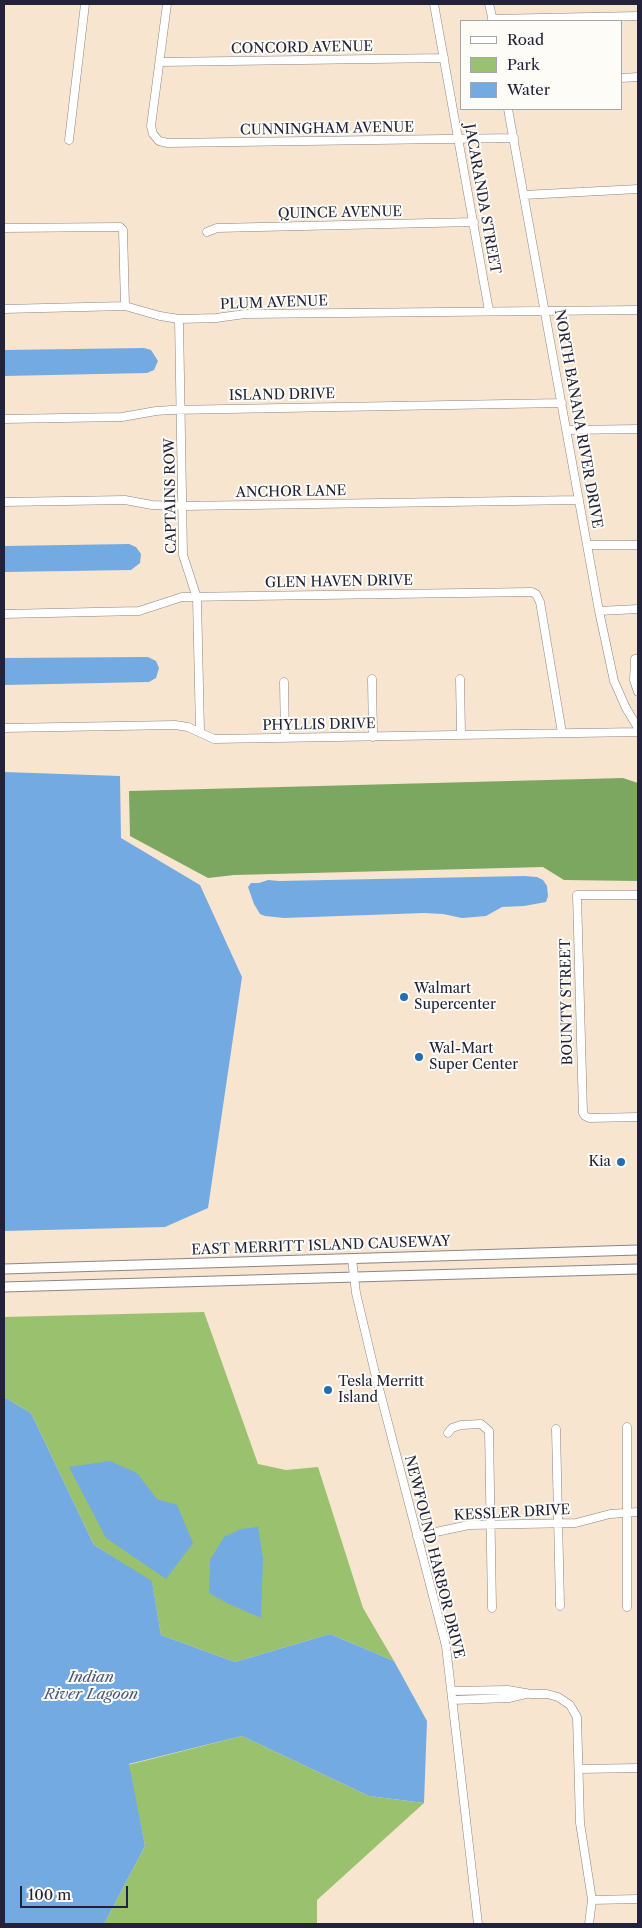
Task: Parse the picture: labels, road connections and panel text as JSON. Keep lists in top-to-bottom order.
{
  "streets": {
    "main road": ["EAST MERRITT ISLAND CAUSEWAY"],
    "street": [
      "CONCORD AVENUE",
      "CUNNINGHAM AVENUE",
      "JACARANDA STREET",
      "QUINCE AVENUE",
      "PLUM AVENUE",
      "ISLAND DRIVE",
      "NORTH BANANA RIVER DRIVE",
      "ANCHOR LANE",
      "CAPTAINS ROW",
      "GLEN HAVEN DRIVE",
      "PHYLLIS DRIVE",
      "BOUNTY STREET",
      "KESSLER DRIVE",
      "NEWFOUND HARBOR DRIVE"
    ]
  },
  "crossings": [
    ["CONCORD AVENUE", "CUNNINGHAM AVENUE"],
    ["CONCORD AVENUE", "JACARANDA STREET"],
    ["CUNNINGHAM AVENUE", "JACARANDA STREET"],
    ["CUNNINGHAM AVENUE", "NORTH BANANA RIVER DRIVE"],
    ["JACARANDA STREET", "QUINCE AVENUE"],
    ["JACARANDA STREET", "PLUM AVENUE"],
    ["PLUM AVENUE", "NORTH BANANA RIVER DRIVE"],
    ["PLUM AVENUE", "CAPTAINS ROW"],
    ["ISLAND DRIVE", "NORTH BANANA RIVER DRIVE"],
    ["ISLAND DRIVE", "CAPTAINS ROW"],
    ["NORTH BANANA RIVER DRIVE", "ANCHOR LANE"],
    ["ANCHOR LANE", "CAPTAINS ROW"],
    ["CAPTAINS ROW", "GLEN HAVEN DRIVE"],
    ["CAPTAINS ROW", "PHYLLIS DRIVE"],
    ["GLEN HAVEN DRIVE", "PHYLLIS DRIVE"],
    ["EAST MERRITT ISLAND CAUSEWAY", "NEWFOUND HARBOR DRIVE"],
    ["KESSLER DRIVE", "NEWFOUND HARBOR DRIVE"]
  ],
  "water": ["Indian River Lagoon"],
  "places": [
    "Walmart Supercenter",
    "Wal-Mart Super Center",
    "Kia",
    "Tesla Merritt Island"
  ],
  "legend": ["Road", "Park", "Water"],
  "scale_bar": "100 m"
}
